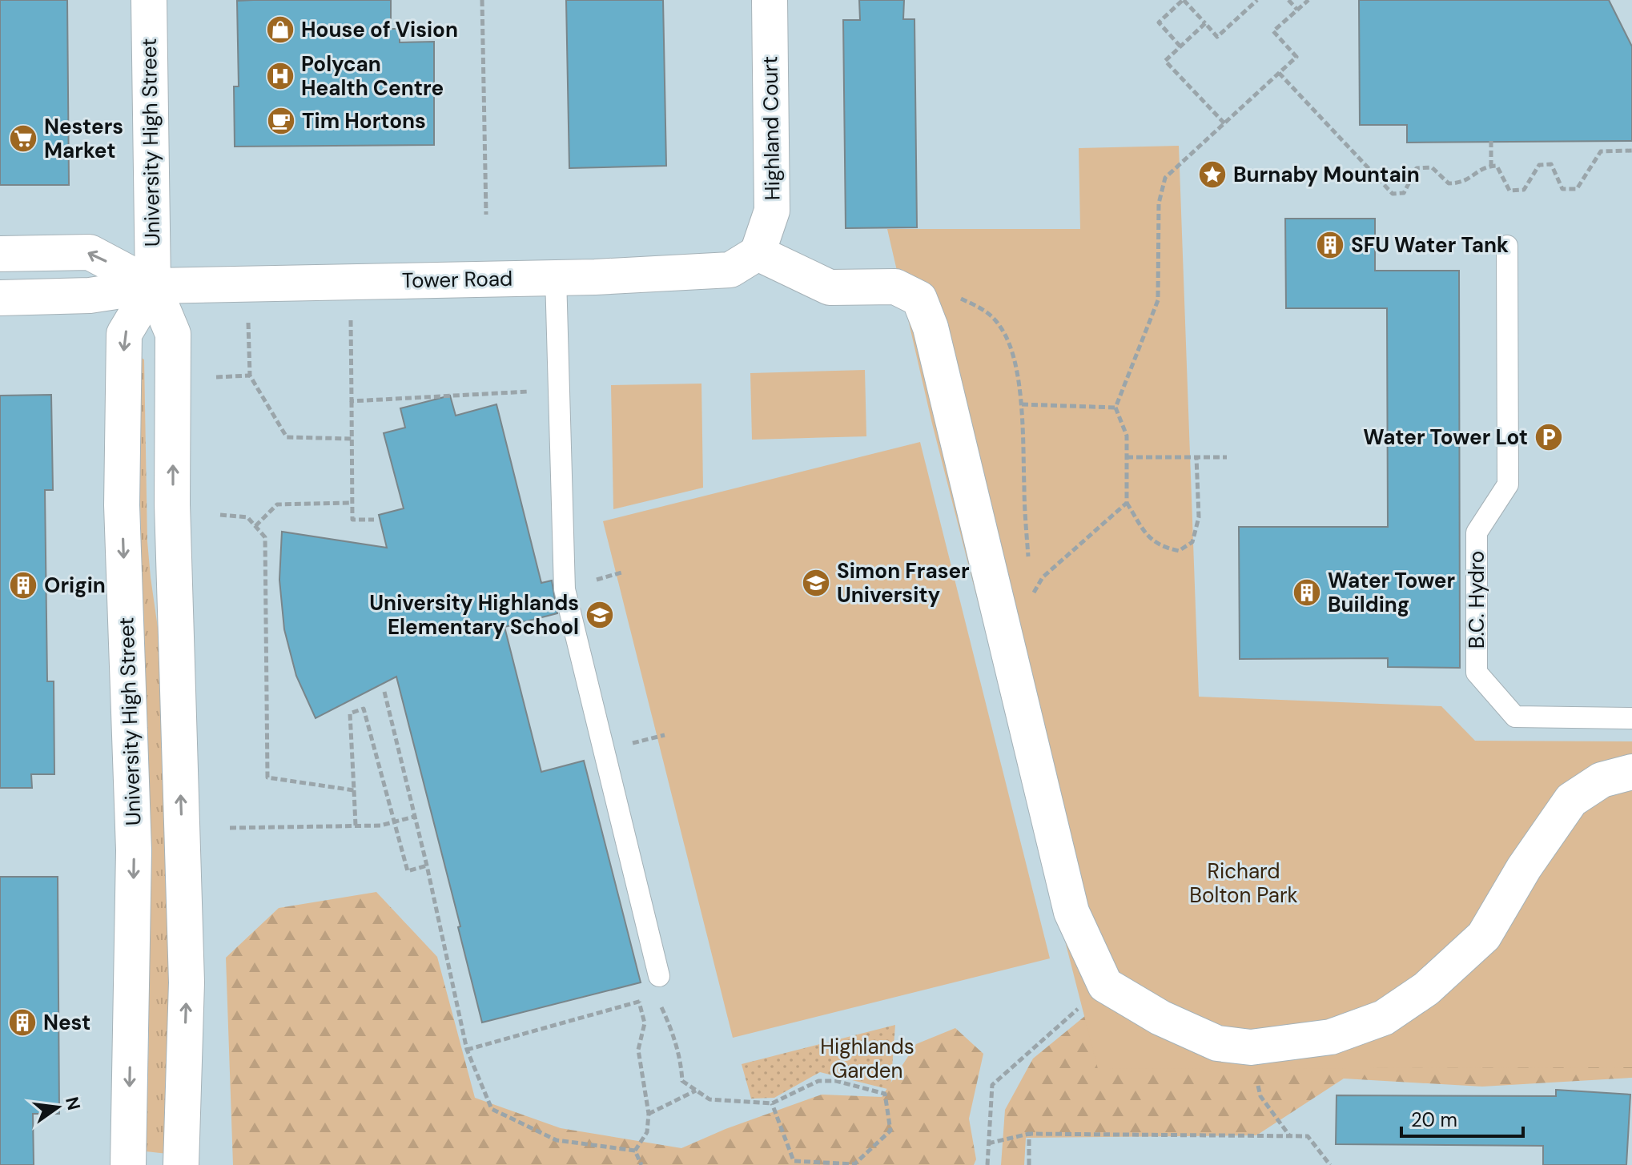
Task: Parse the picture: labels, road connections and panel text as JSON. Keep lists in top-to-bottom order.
{
  "streets": {
    "street": ["Highland Court", "University High Street", "Tower Road"],
    "lane": ["B.C. Hydro"]
  },
  "crossings": [
    ["Highland Court", "Tower Road"],
    ["University High Street", "Tower Road"]
  ],
  "parks": ["Richard Bolton Park", "Highlands Garden"],
  "places": {
    "shop": ["House of Vision"],
    "hospital": ["Polycan Health Centre"],
    "cafe": ["Tim Hortons"],
    "supermarket": ["Nesters Market"],
    "place": ["Burnaby Mountain"],
    "building": [
      "SFU Water Tank",
      "Origin",
      "Water Tower Building",
      "Nest"
    ],
    "parking": ["Water Tower Lot"],
    "school or university": ["Simon Fraser University", "University Highlands Elementary School"]
  },
  "scale_bar": "20 m",
  "north": "right"
}
